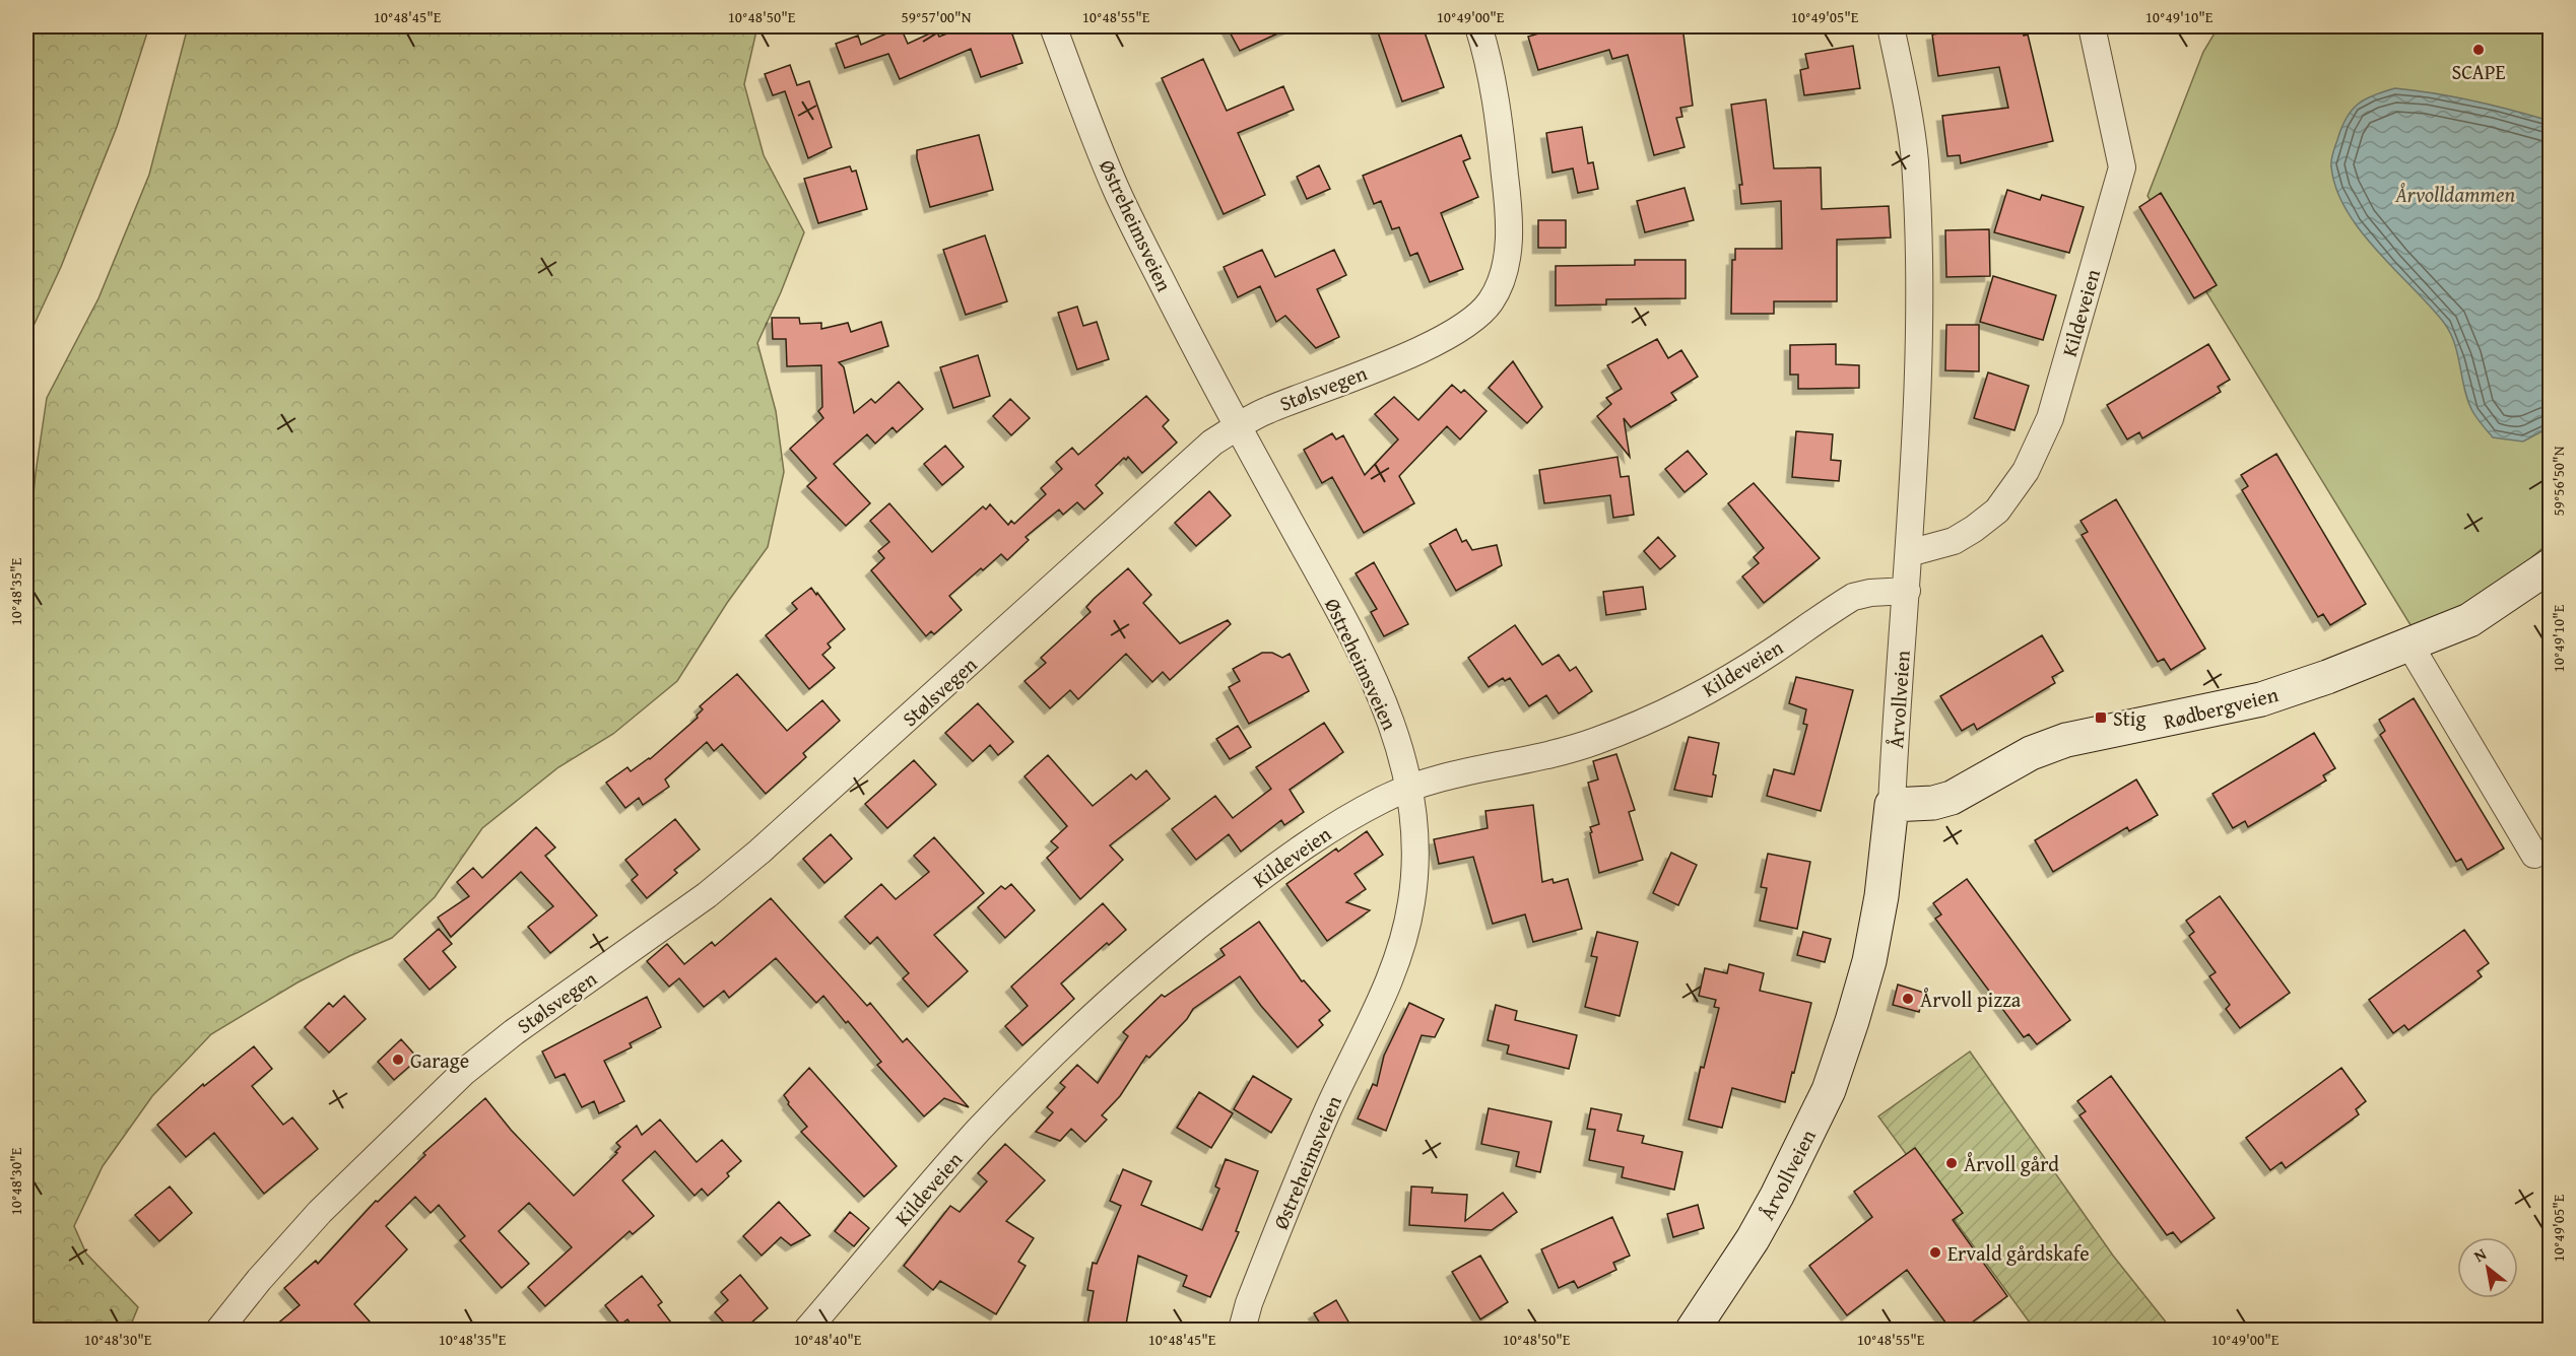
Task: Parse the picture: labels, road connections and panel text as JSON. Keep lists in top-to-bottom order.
{
  "streets": {
    "street": [
      "Østreheimsveien",
      "Kildeveien",
      "Stølsvegen",
      "Årvollveien",
      "Rødbergveien"
    ]
  },
  "crossings": [
    ["Østreheimsveien", "Kildeveien"],
    ["Østreheimsveien", "Stølsvegen"],
    ["Kildeveien", "Årvollveien"],
    ["Årvollveien", "Rødbergveien"]
  ],
  "water": ["Årvolldammen"],
  "places": {
    "other": [
      "SCAPE",
      "Årvoll pizza",
      "Garage",
      "Årvoll gård",
      "Ervald gårdskafe"
    ],
    "transit": ["Stig"]
  },
  "north": "top left",
  "coordinates": [
    "10°48'45\"E",
    "10°48'50\"E",
    "59°57'00\"N",
    "10°48'55\"E",
    "10°49'00\"E",
    "10°49'05\"E",
    "10°49'10\"E",
    "59°56'50\"N",
    "10°48'35\"E",
    "10°48'30\"E",
    "10°48'40\"E"
  ]
}
